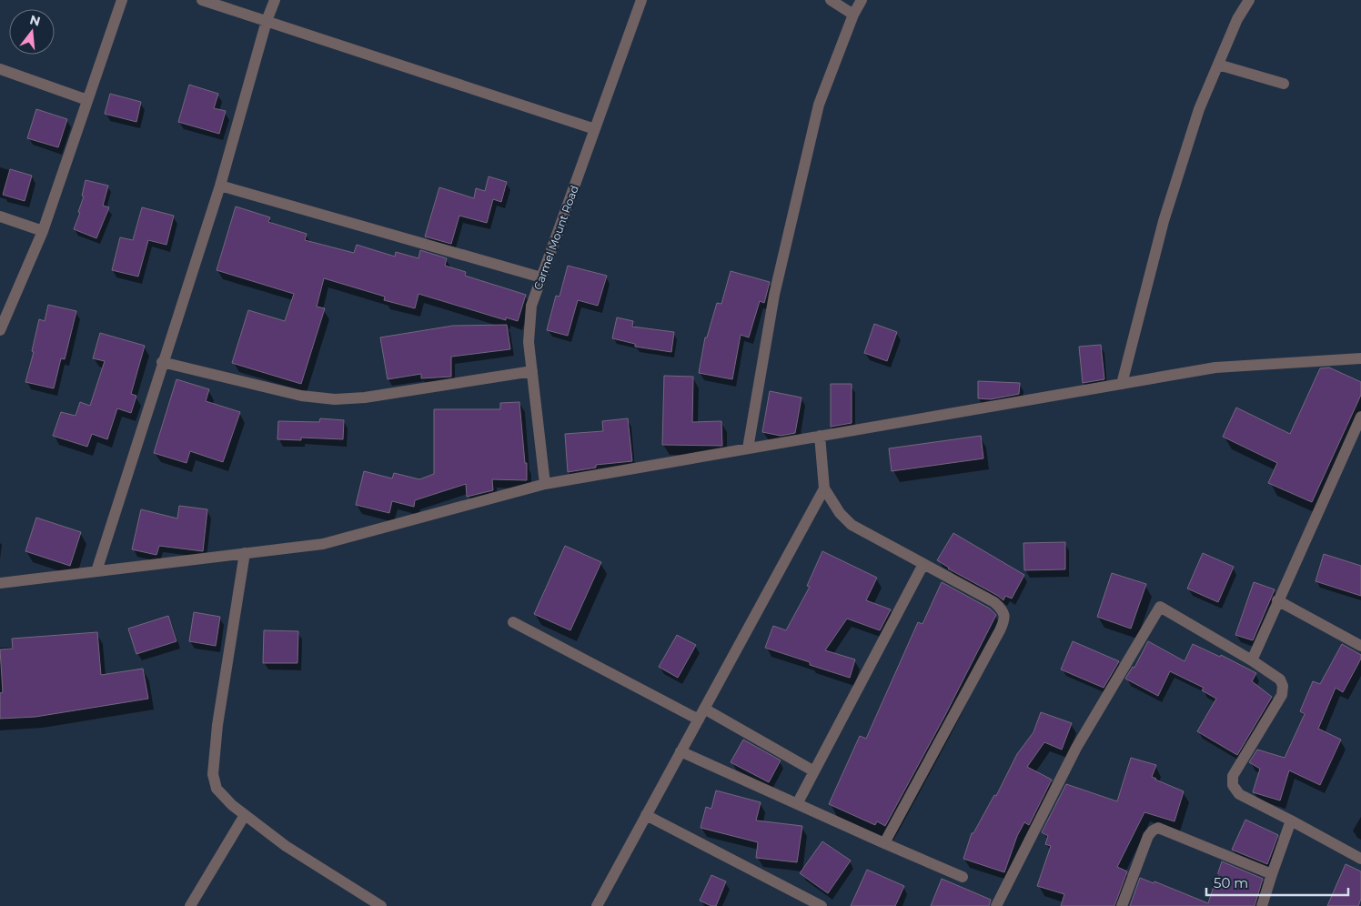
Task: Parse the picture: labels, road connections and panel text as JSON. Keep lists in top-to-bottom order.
{
  "streets": {
    "street": ["Carmel Mount Road"]
  },
  "scale_bar": "50 m",
  "north": "top"
}
